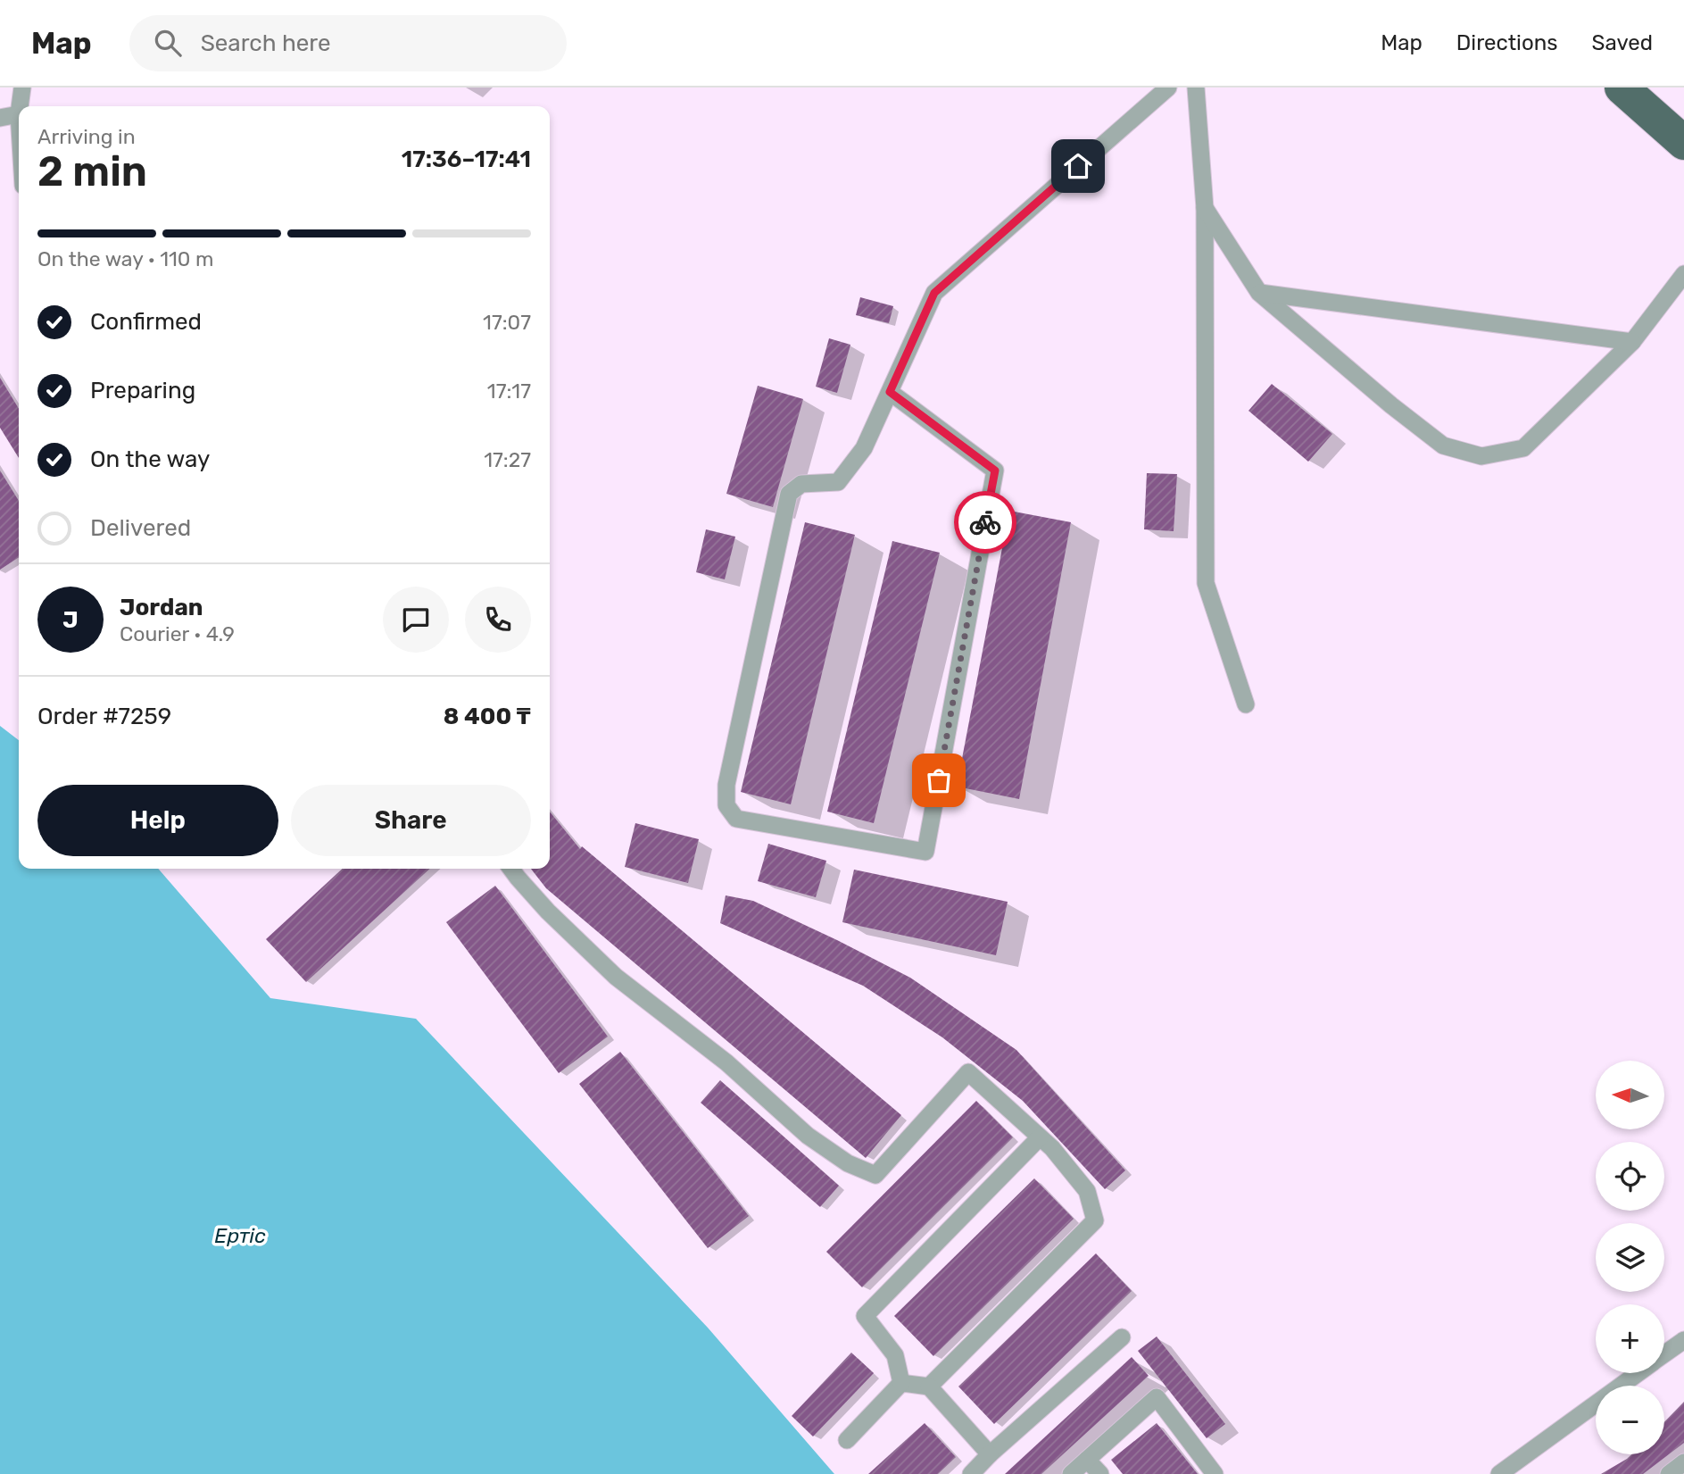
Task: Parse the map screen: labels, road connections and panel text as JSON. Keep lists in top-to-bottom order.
{
  "water": ["Ертіс"],
  "north": "left",
  "page": {
    "header": "Map",
    "search": "Search here",
    "nav": ["Map", "Directions", "Saved"],
    "heading": ["2 min", "Arriving in", "17:36–17:41"],
    "panel": [
      "Jordan",
      "Courier · 4.9",
      "Order #7259",
      "8 400 ₸"
    ],
    "bar": "On the way · 110 m",
    "list": [
      ["Confirmed", "17:07"],
      ["Preparing", "17:17"],
      ["On the way", "17:27"],
      "Delivered"
    ],
    "round": "J",
    "buttons": ["Help", "Share"],
    "map_buttons": ["+", "−"]
  }
}
